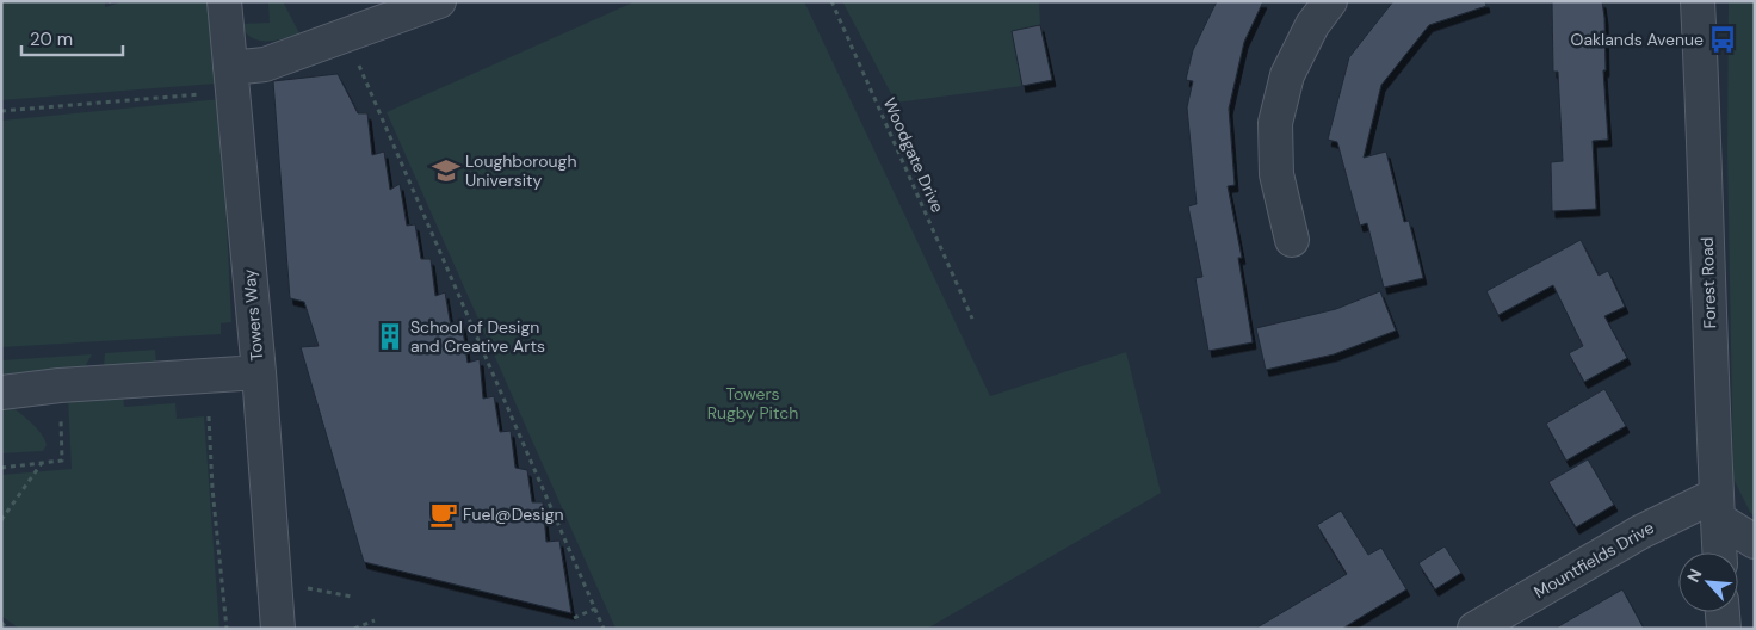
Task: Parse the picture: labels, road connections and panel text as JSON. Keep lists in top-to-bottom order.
{
  "streets": {
    "street": ["Forest Road", "Towers Way", "Mountfields Drive"],
    "path": ["Woodgate Drive"]
  },
  "crossings": [
    ["Forest Road", "Mountfields Drive"]
  ],
  "parks": ["Towers Rugby Pitch"],
  "places": {
    "bus stop": ["Oaklands Avenue"],
    "school or university": ["Loughborough University"],
    "building": ["School of Design and Creative Arts"],
    "cafe": ["Fuel@Design"]
  },
  "scale_bar": "20 m",
  "north": "top left"
}
